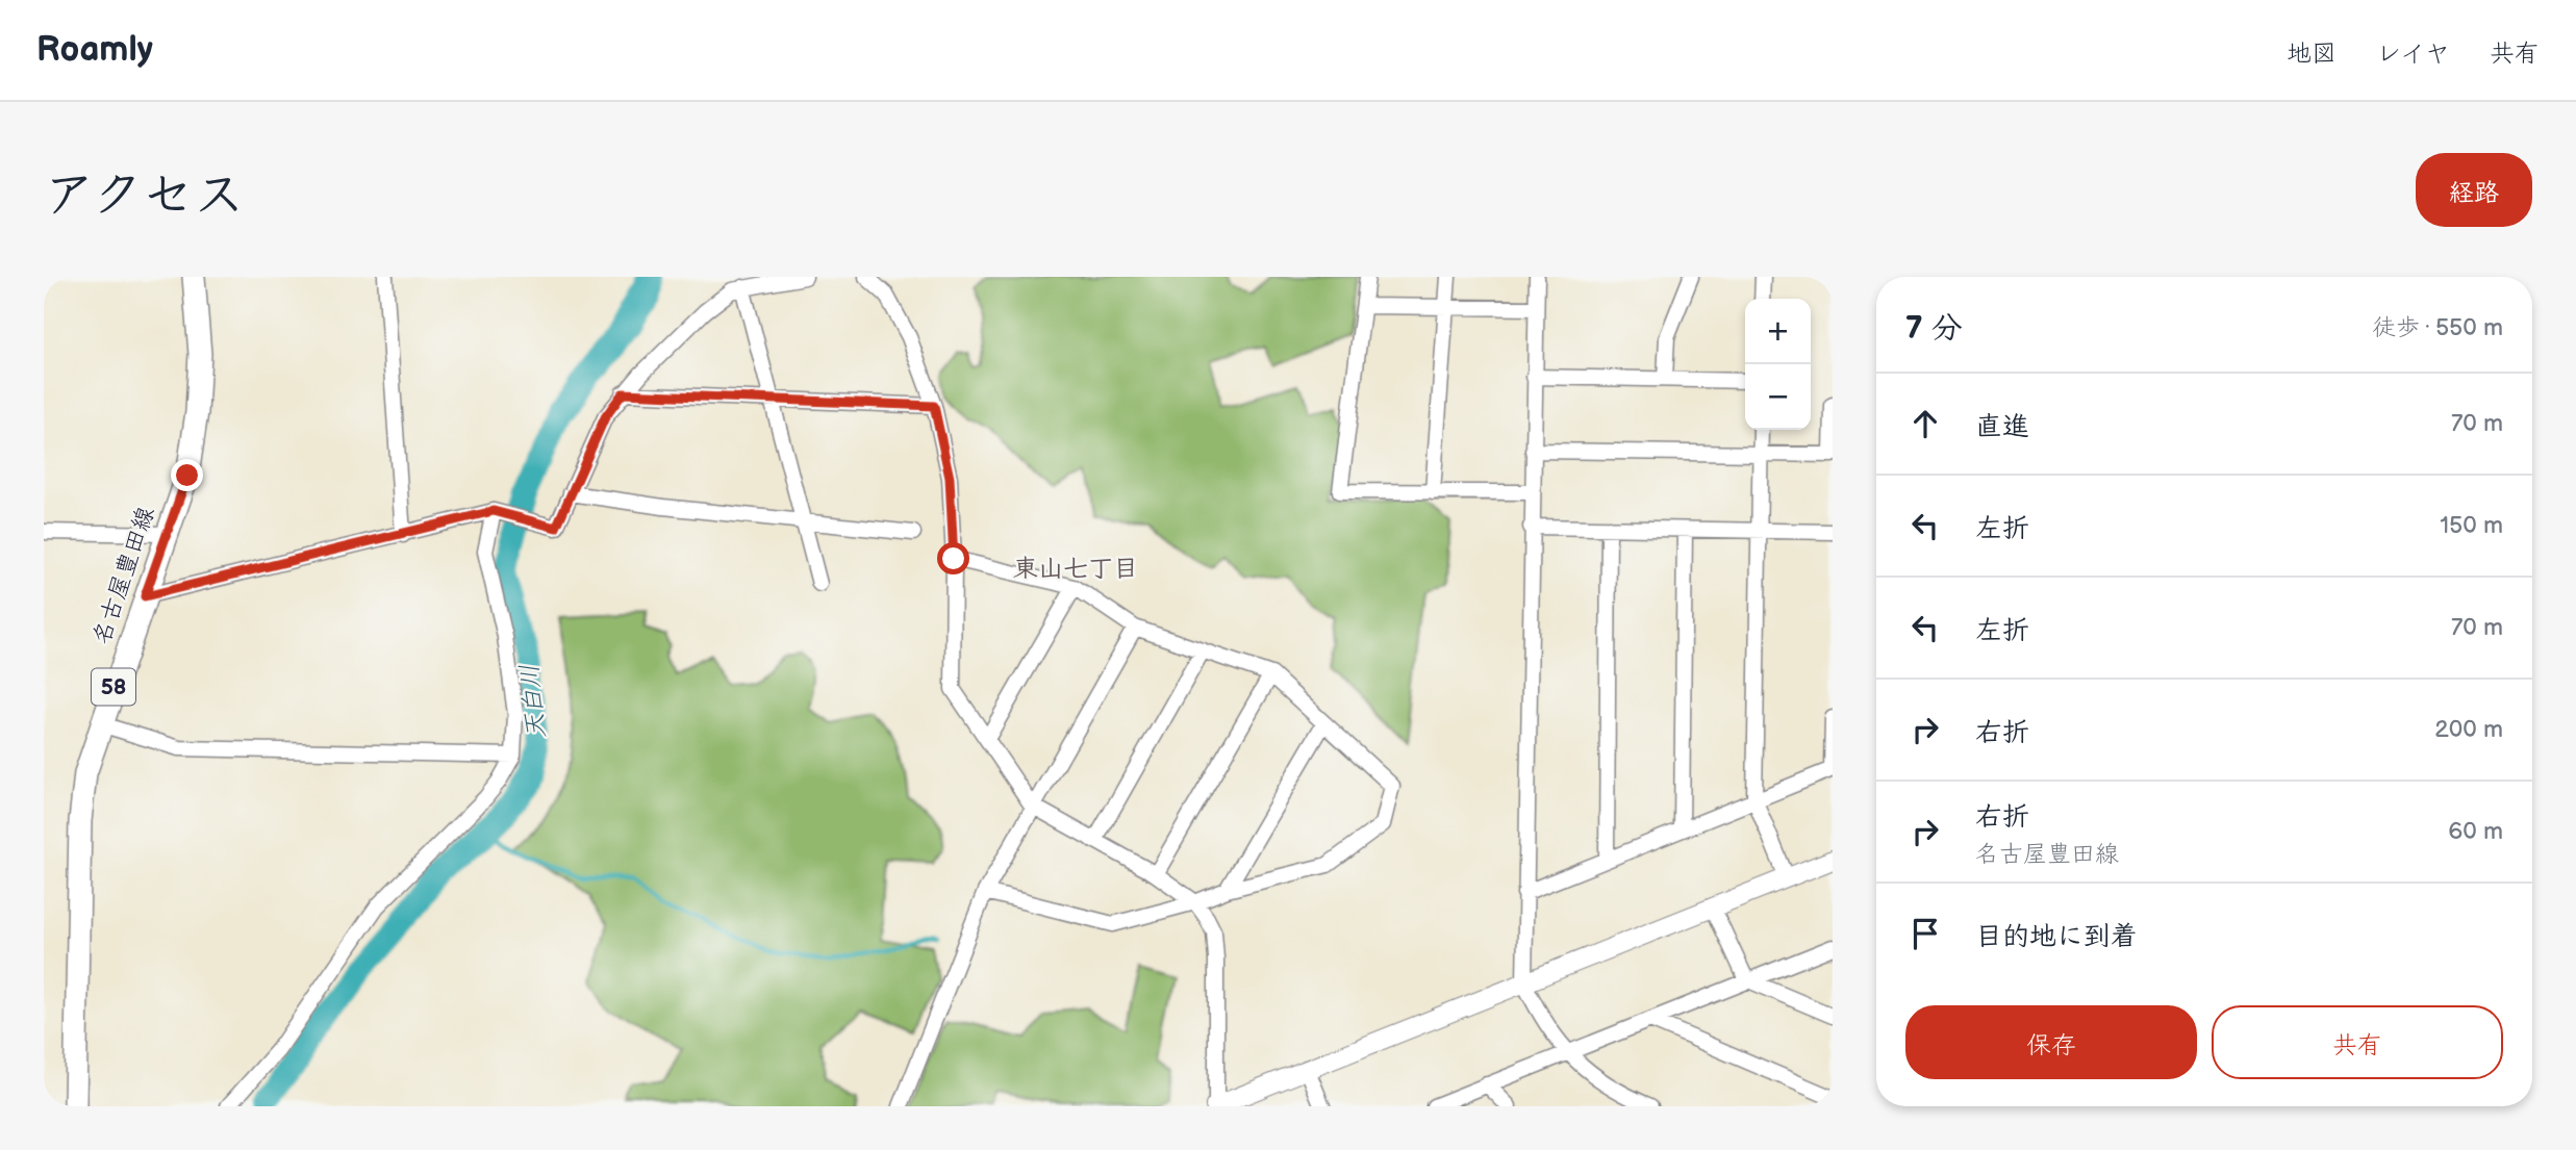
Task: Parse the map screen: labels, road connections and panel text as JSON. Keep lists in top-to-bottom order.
{
  "streets": {
    "main road": ["名古屋豊田線", "58"]
  },
  "districts": ["東山七丁目"],
  "water": ["天白川"],
  "page": {
    "header": "Roamly",
    "nav": ["地図", "レイヤ", "共有"],
    "title": "アクセス",
    "buttons": [
      "経路",
      ["保存", "共有"]
    ],
    "heading": ["7 分", "徒歩 · 550 m"],
    "map_buttons": ["+", "−"],
    "list": [
      ["直進", "70 m"],
      ["左折", "150 m"],
      ["左折", "70 m"],
      ["右折", "200 m"],
      ["右折", "名古屋豊田線", "60 m"],
      "目的地に到着"
    ]
  }
}
